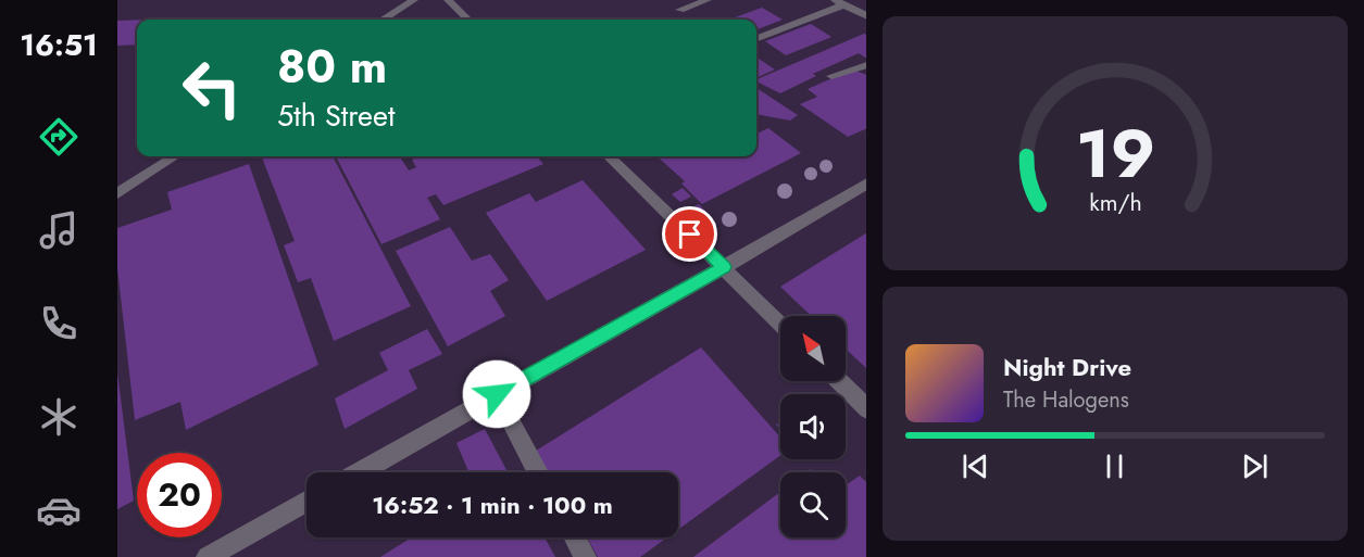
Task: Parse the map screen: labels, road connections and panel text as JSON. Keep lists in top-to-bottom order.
{
  "north": "top left",
  "page": {
    "tabs": "16:51",
    "turn": ["80 m", "5th Street"],
    "song": ["Night Drive", "The Halogens"],
    "limit": "20",
    "trip": "16:52 · 1 min · 100 m",
    "gauge": ["19", "km/h"]
  }
}
